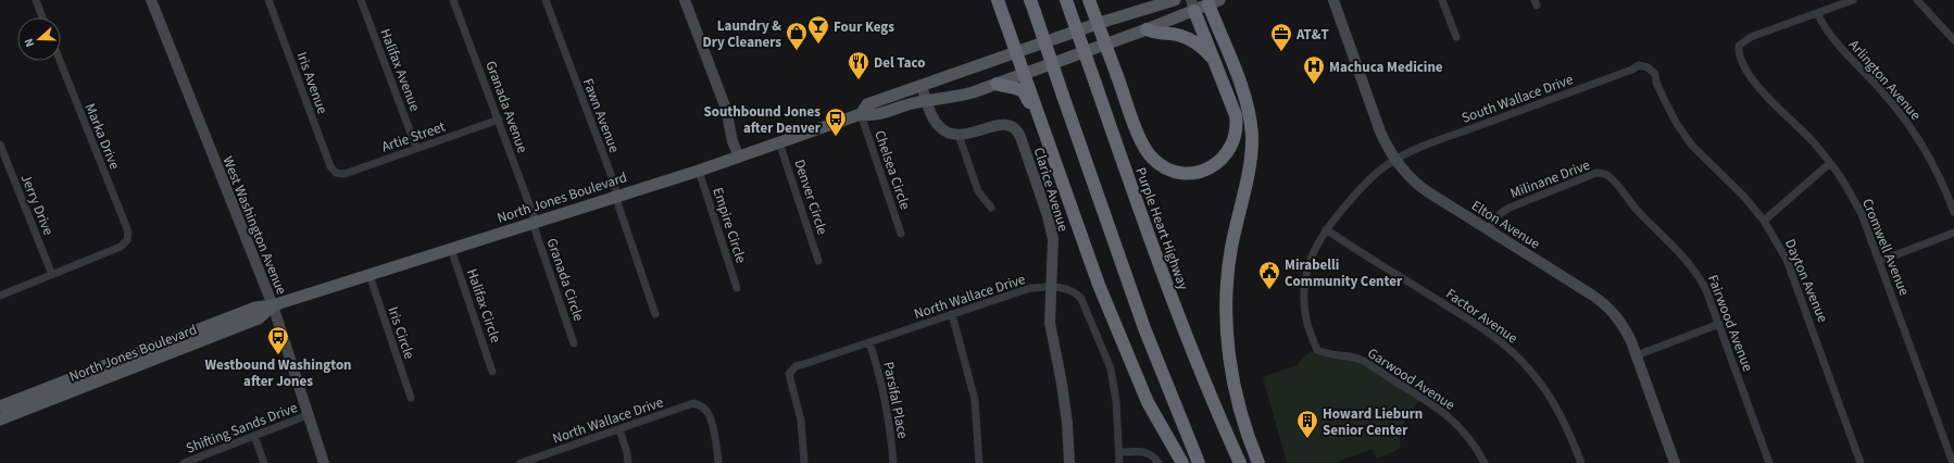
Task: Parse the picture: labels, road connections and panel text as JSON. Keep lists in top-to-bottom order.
{
  "streets": {
    "highway": ["Purple Heart Highway"],
    "main road": ["North Jones Boulevard"],
    "street": [
      "Halifax Avenue",
      "Arlington Avenue",
      "Iris Avenue",
      "South Wallace Drive",
      "Granada Avenue",
      "Fawn Avenue",
      "Marka Drive",
      "Artie Street",
      "Chelsea Circle",
      "Milinane Drive",
      "Clarice Avenue",
      "Denver Circle",
      "Jerry Drive",
      "Elton Avenue",
      "West Washington Avenue",
      "Empire Circle",
      "Cromwell Avenue",
      "Granada Circle",
      "Dayton Avenue",
      "North Wallace Drive",
      "Halifax Circle",
      "Factor Avenue",
      "Fairwood Avenue",
      "Iris Circle",
      "Garwood Avenue",
      "Parsifal Place",
      "Shifting Sands Drive"
    ]
  },
  "crossings": [
    ["Halifax Avenue", "Artie Street"],
    ["Arlington Avenue", "Cromwell Avenue"],
    ["Iris Avenue", "Artie Street"],
    ["South Wallace Drive", "Elton Avenue"],
    ["South Wallace Drive", "Dayton Avenue"],
    ["South Wallace Drive", "Factor Avenue"],
    ["South Wallace Drive", "Garwood Avenue"],
    ["Granada Avenue", "Artie Street"],
    ["Granada Avenue", "North Jones Boulevard"],
    ["Granada Avenue", "Granada Circle"],
    ["Fawn Avenue", "North Jones Boulevard"],
    ["Marka Drive", "Jerry Drive"],
    ["Chelsea Circle", "North Jones Boulevard"],
    ["Milinane Drive", "Elton Avenue"],
    ["Milinane Drive", "Fairwood Avenue"],
    ["Clarice Avenue", "North Wallace Drive"],
    ["North Jones Boulevard", "Denver Circle"],
    ["North Jones Boulevard", "West Washington Avenue"],
    ["North Jones Boulevard", "Empire Circle"],
    ["North Jones Boulevard", "Granada Circle"],
    ["North Jones Boulevard", "Halifax Circle"],
    ["North Jones Boulevard", "Iris Circle"],
    ["West Washington Avenue", "Shifting Sands Drive"],
    ["North Wallace Drive", "Parsifal Place"]
  ],
  "places": {
    "bar": ["Four Kegs"],
    "shop": ["Laundry & Dry Cleaners"],
    "office": ["AT&T"],
    "restaurant": ["Del Taco"],
    "hospital": ["Machuca Medicine"],
    "bus stop": ["Southbound Jones after Denver", "Westbound Washington after Jones"],
    "public building": ["Mirabelli Community Center"],
    "building": ["Howard Lieburn Senior Center"]
  },
  "north": "left"
}
